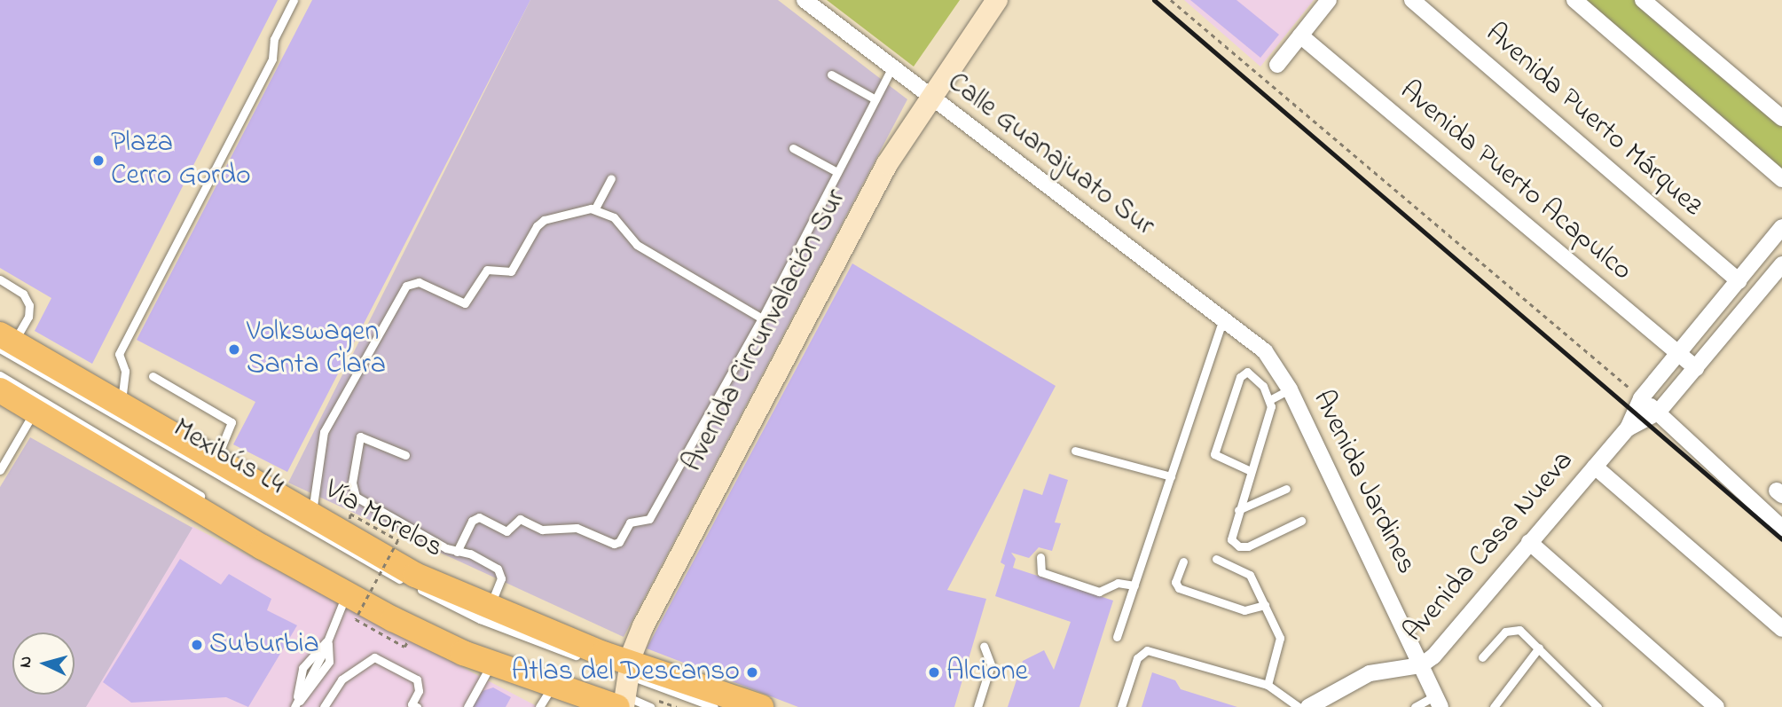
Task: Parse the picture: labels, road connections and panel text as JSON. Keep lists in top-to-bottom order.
{
  "streets": {
    "main road": ["Vía Morelos"],
    "street": [
      "Avenida Puerto Márquez",
      "Calle Guanajuato Sur",
      "Avenida Puerto Acapulco",
      "Avenida Circunvalación Sur",
      "Avenida Jardines",
      "Avenida Casa Nueva"
    ],
    "lane": ["Mexibús L4"]
  },
  "crossings": [
    ["Avenida Puerto Márquez", "Avenida Casa Nueva"],
    ["Calle Guanajuato Sur", "Avenida Circunvalación Sur"],
    ["Calle Guanajuato Sur", "Avenida Jardines"],
    ["Avenida Puerto Acapulco", "Avenida Casa Nueva"],
    ["Avenida Circunvalación Sur", "Vía Morelos"],
    ["Mexibús L4", "Vía Morelos"],
    ["Avenida Jardines", "Avenida Casa Nueva"]
  ],
  "places": [
    "Plaza Cerro Gordo",
    "Volkswagen Santa Clara",
    "Suburbia",
    "Atlas del Descanso",
    "Alcione"
  ],
  "north": "left"
}
